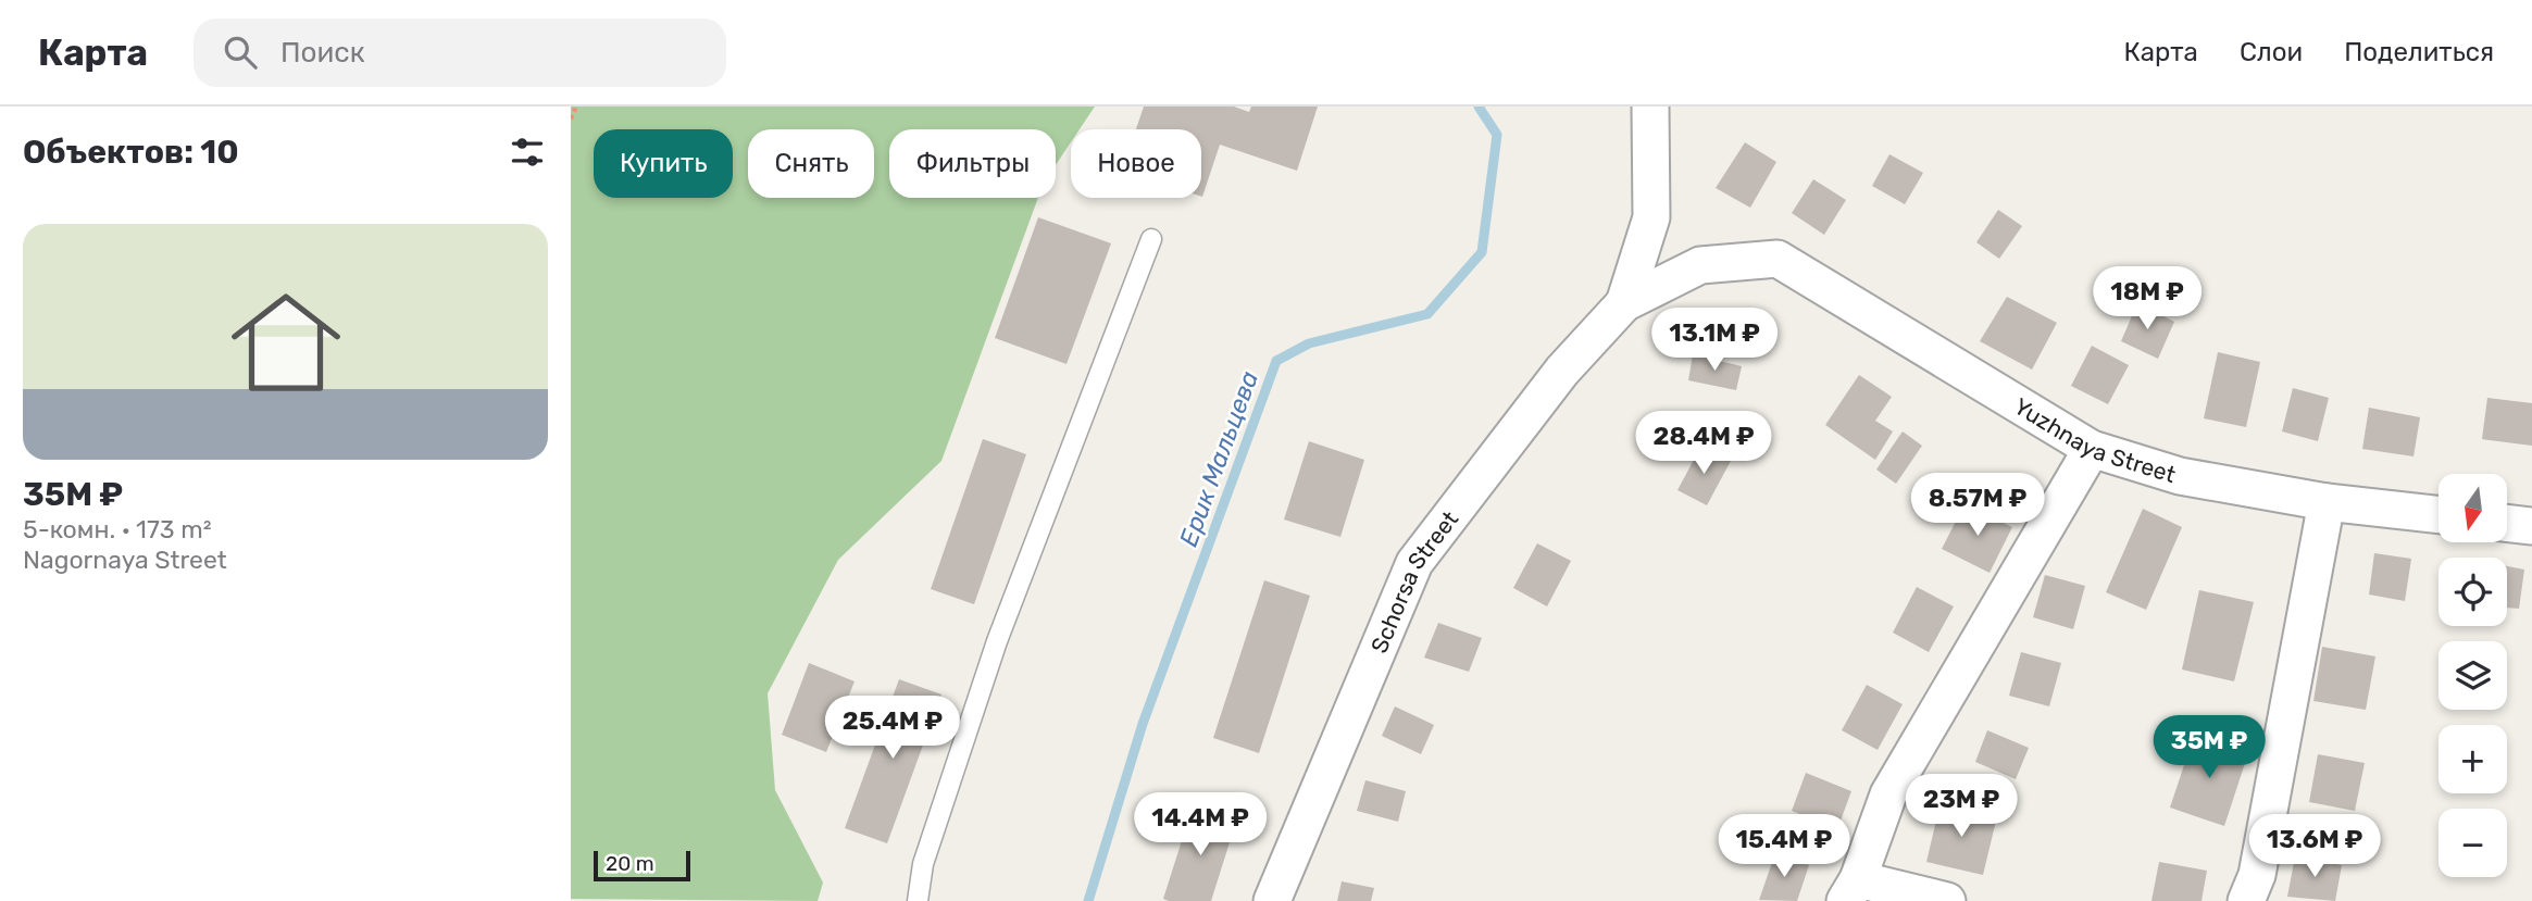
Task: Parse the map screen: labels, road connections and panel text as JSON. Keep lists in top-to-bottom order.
{
  "streets": {
    "street": ["Yuzhnaya Street", "Schorsa Street"]
  },
  "crossings": [
    ["Yuzhnaya Street", "Schorsa Street"]
  ],
  "water": ["Ерик Мальцева"],
  "scale_bar": "20 m",
  "north": "bottom",
  "page": {
    "header": "Карта",
    "search": "Поиск",
    "nav": ["Карта", "Слои", "Поделиться"],
    "heading": "Объектов: 10",
    "chip": [
      "Купить",
      "Снять",
      "Фильтры",
      "Новое"
    ],
    "list": [
      {
        "name": "35M ₽",
        "note": "5-комн. · 173 m² · Nagornaya Street"
      }
    ],
    "price": [
      "18M ₽",
      "13.1M ₽",
      "28.4M ₽",
      "8.57M ₽",
      "25.4M ₽",
      "35M ₽",
      "23M ₽",
      "14.4M ₽",
      "15.4M ₽",
      "13.6M ₽"
    ],
    "map_buttons": ["+", "−"],
    "scale": "20 m"
  }
}
